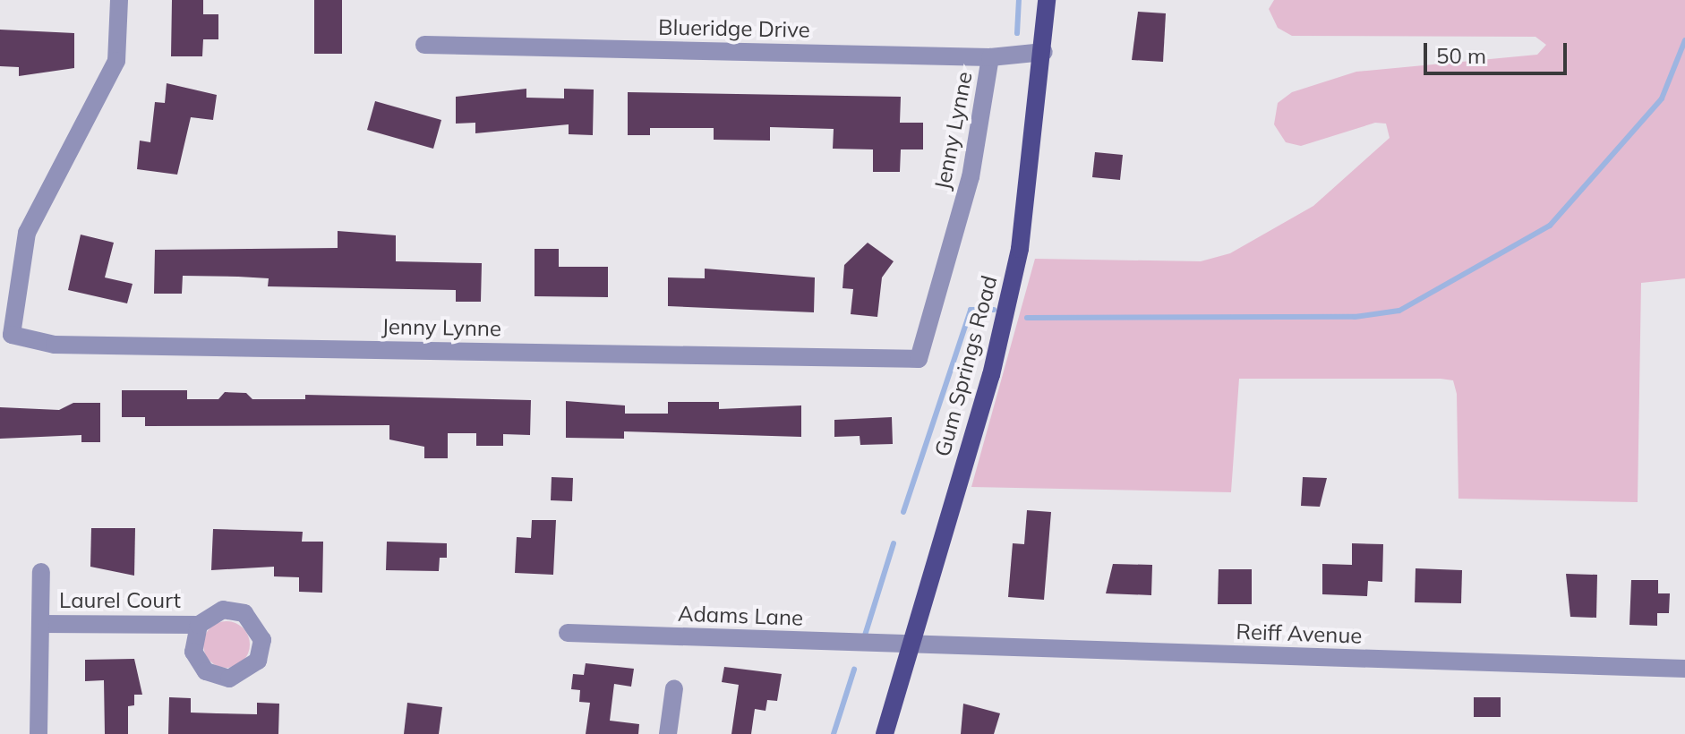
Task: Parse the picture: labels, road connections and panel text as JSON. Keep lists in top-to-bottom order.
{
  "streets": {
    "main road": ["Gum Springs Road"],
    "street": [
      "Blueridge Drive",
      "Jenny Lynne",
      "Laurel Court",
      "Adams Lane",
      "Reiff Avenue"
    ]
  },
  "crossings": [
    ["Blueridge Drive", "Jenny Lynne"],
    ["Blueridge Drive", "Gum Springs Road"],
    ["Gum Springs Road", "Adams Lane"],
    ["Gum Springs Road", "Reiff Avenue"],
    ["Adams Lane", "Reiff Avenue"]
  ],
  "scale_bar": "50 m"
}
